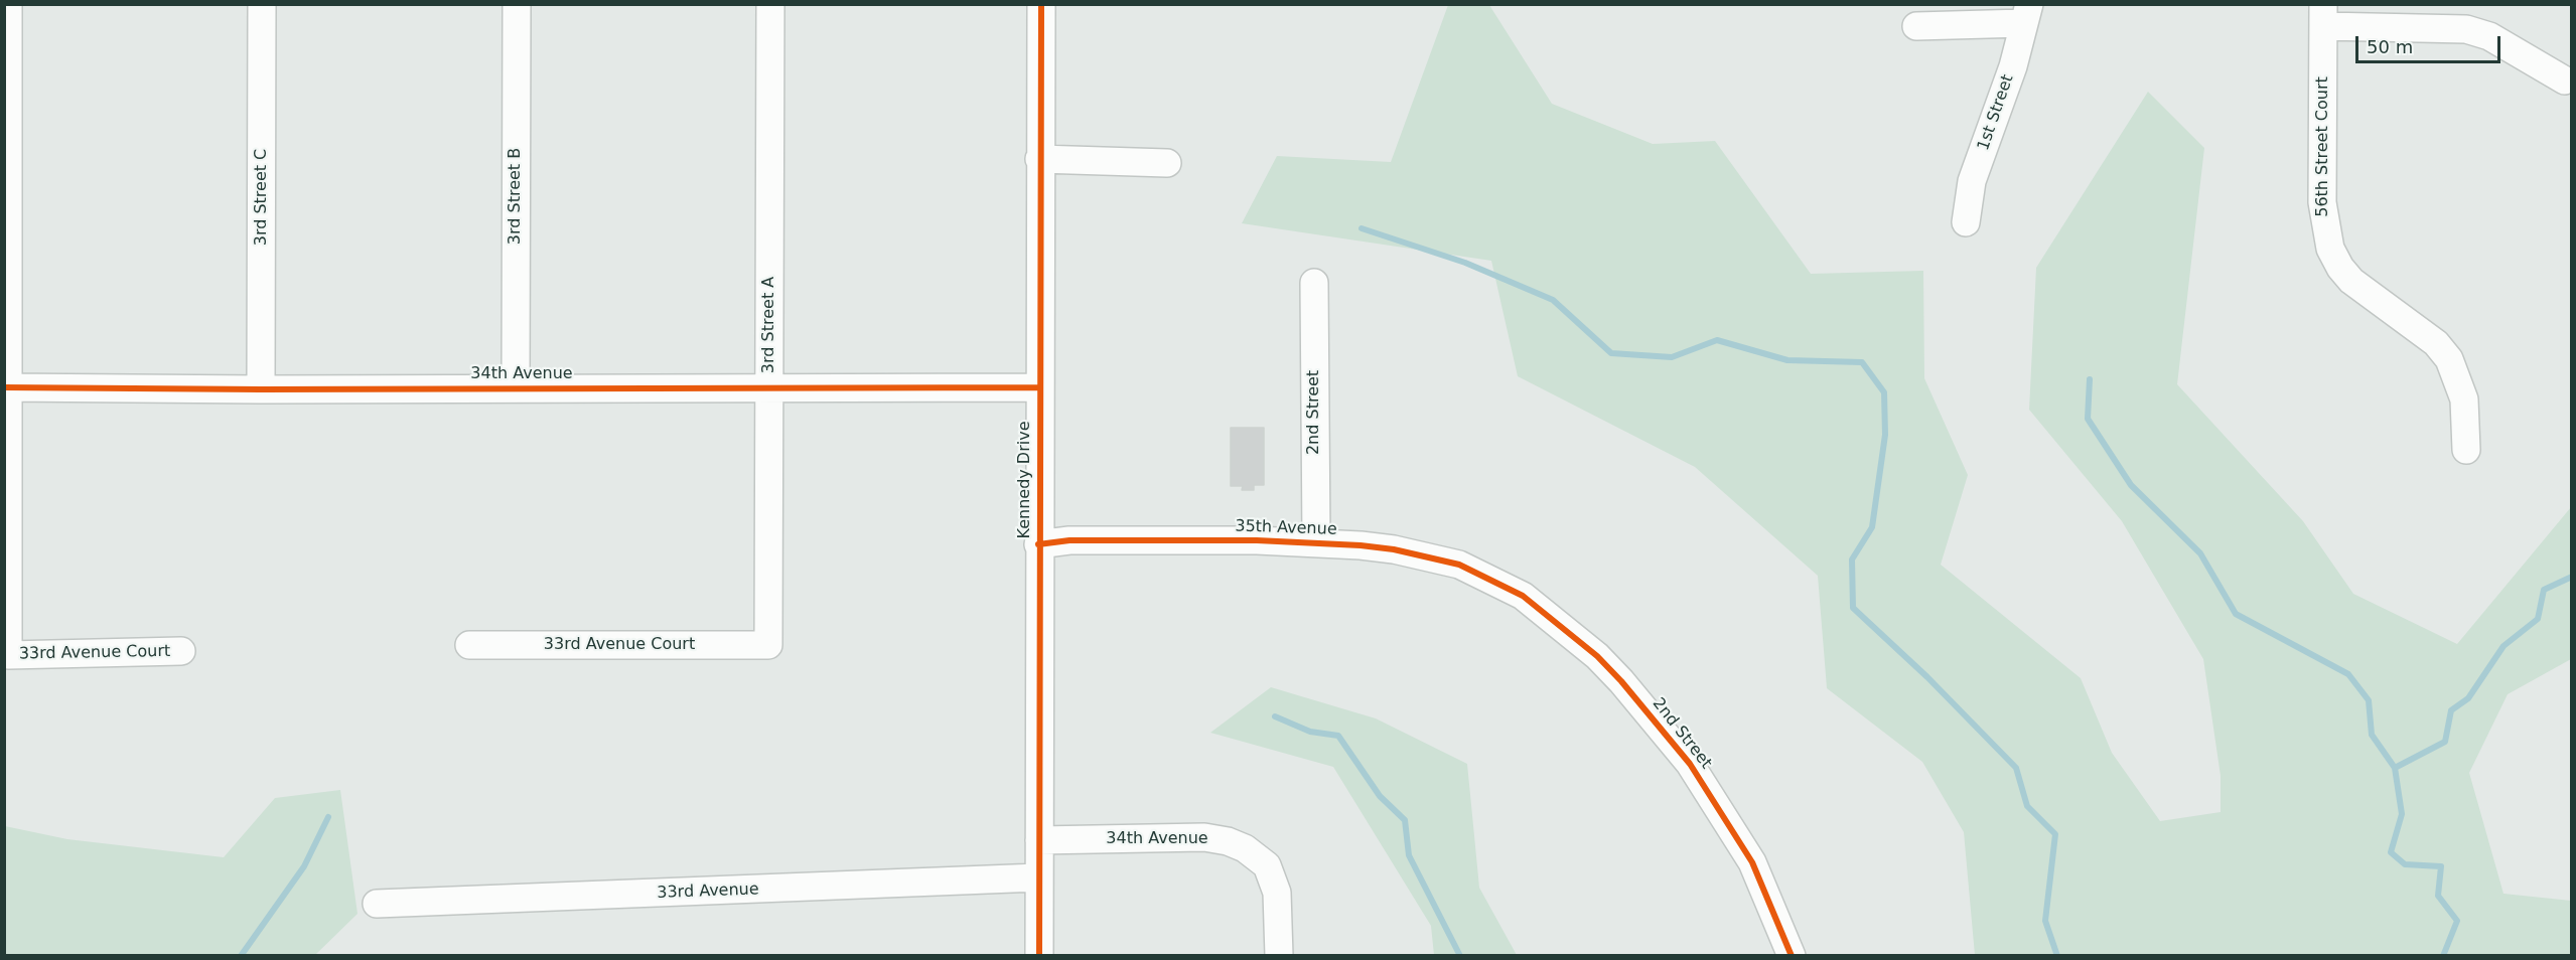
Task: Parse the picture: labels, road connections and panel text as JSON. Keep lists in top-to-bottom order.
{
  "streets": {
    "street": [
      "1st Street",
      "56th Street Court",
      "3rd Street B",
      "3rd Street C",
      "3rd Street A",
      "34th Avenue",
      "2nd Street",
      "Kennedy Drive",
      "35th Avenue",
      "33rd Avenue Court",
      "33rd Avenue"
    ]
  },
  "crossings": [
    ["3rd Street B", "34th Avenue"],
    ["3rd Street C", "34th Avenue"],
    ["3rd Street A", "34th Avenue"],
    ["3rd Street A", "33rd Avenue Court"],
    ["34th Avenue", "Kennedy Drive"],
    ["34th Avenue", "33rd Avenue Court"],
    ["2nd Street", "35th Avenue"],
    ["Kennedy Drive", "35th Avenue"],
    ["Kennedy Drive", "33rd Avenue"]
  ],
  "scale_bar": "50 m"
}
